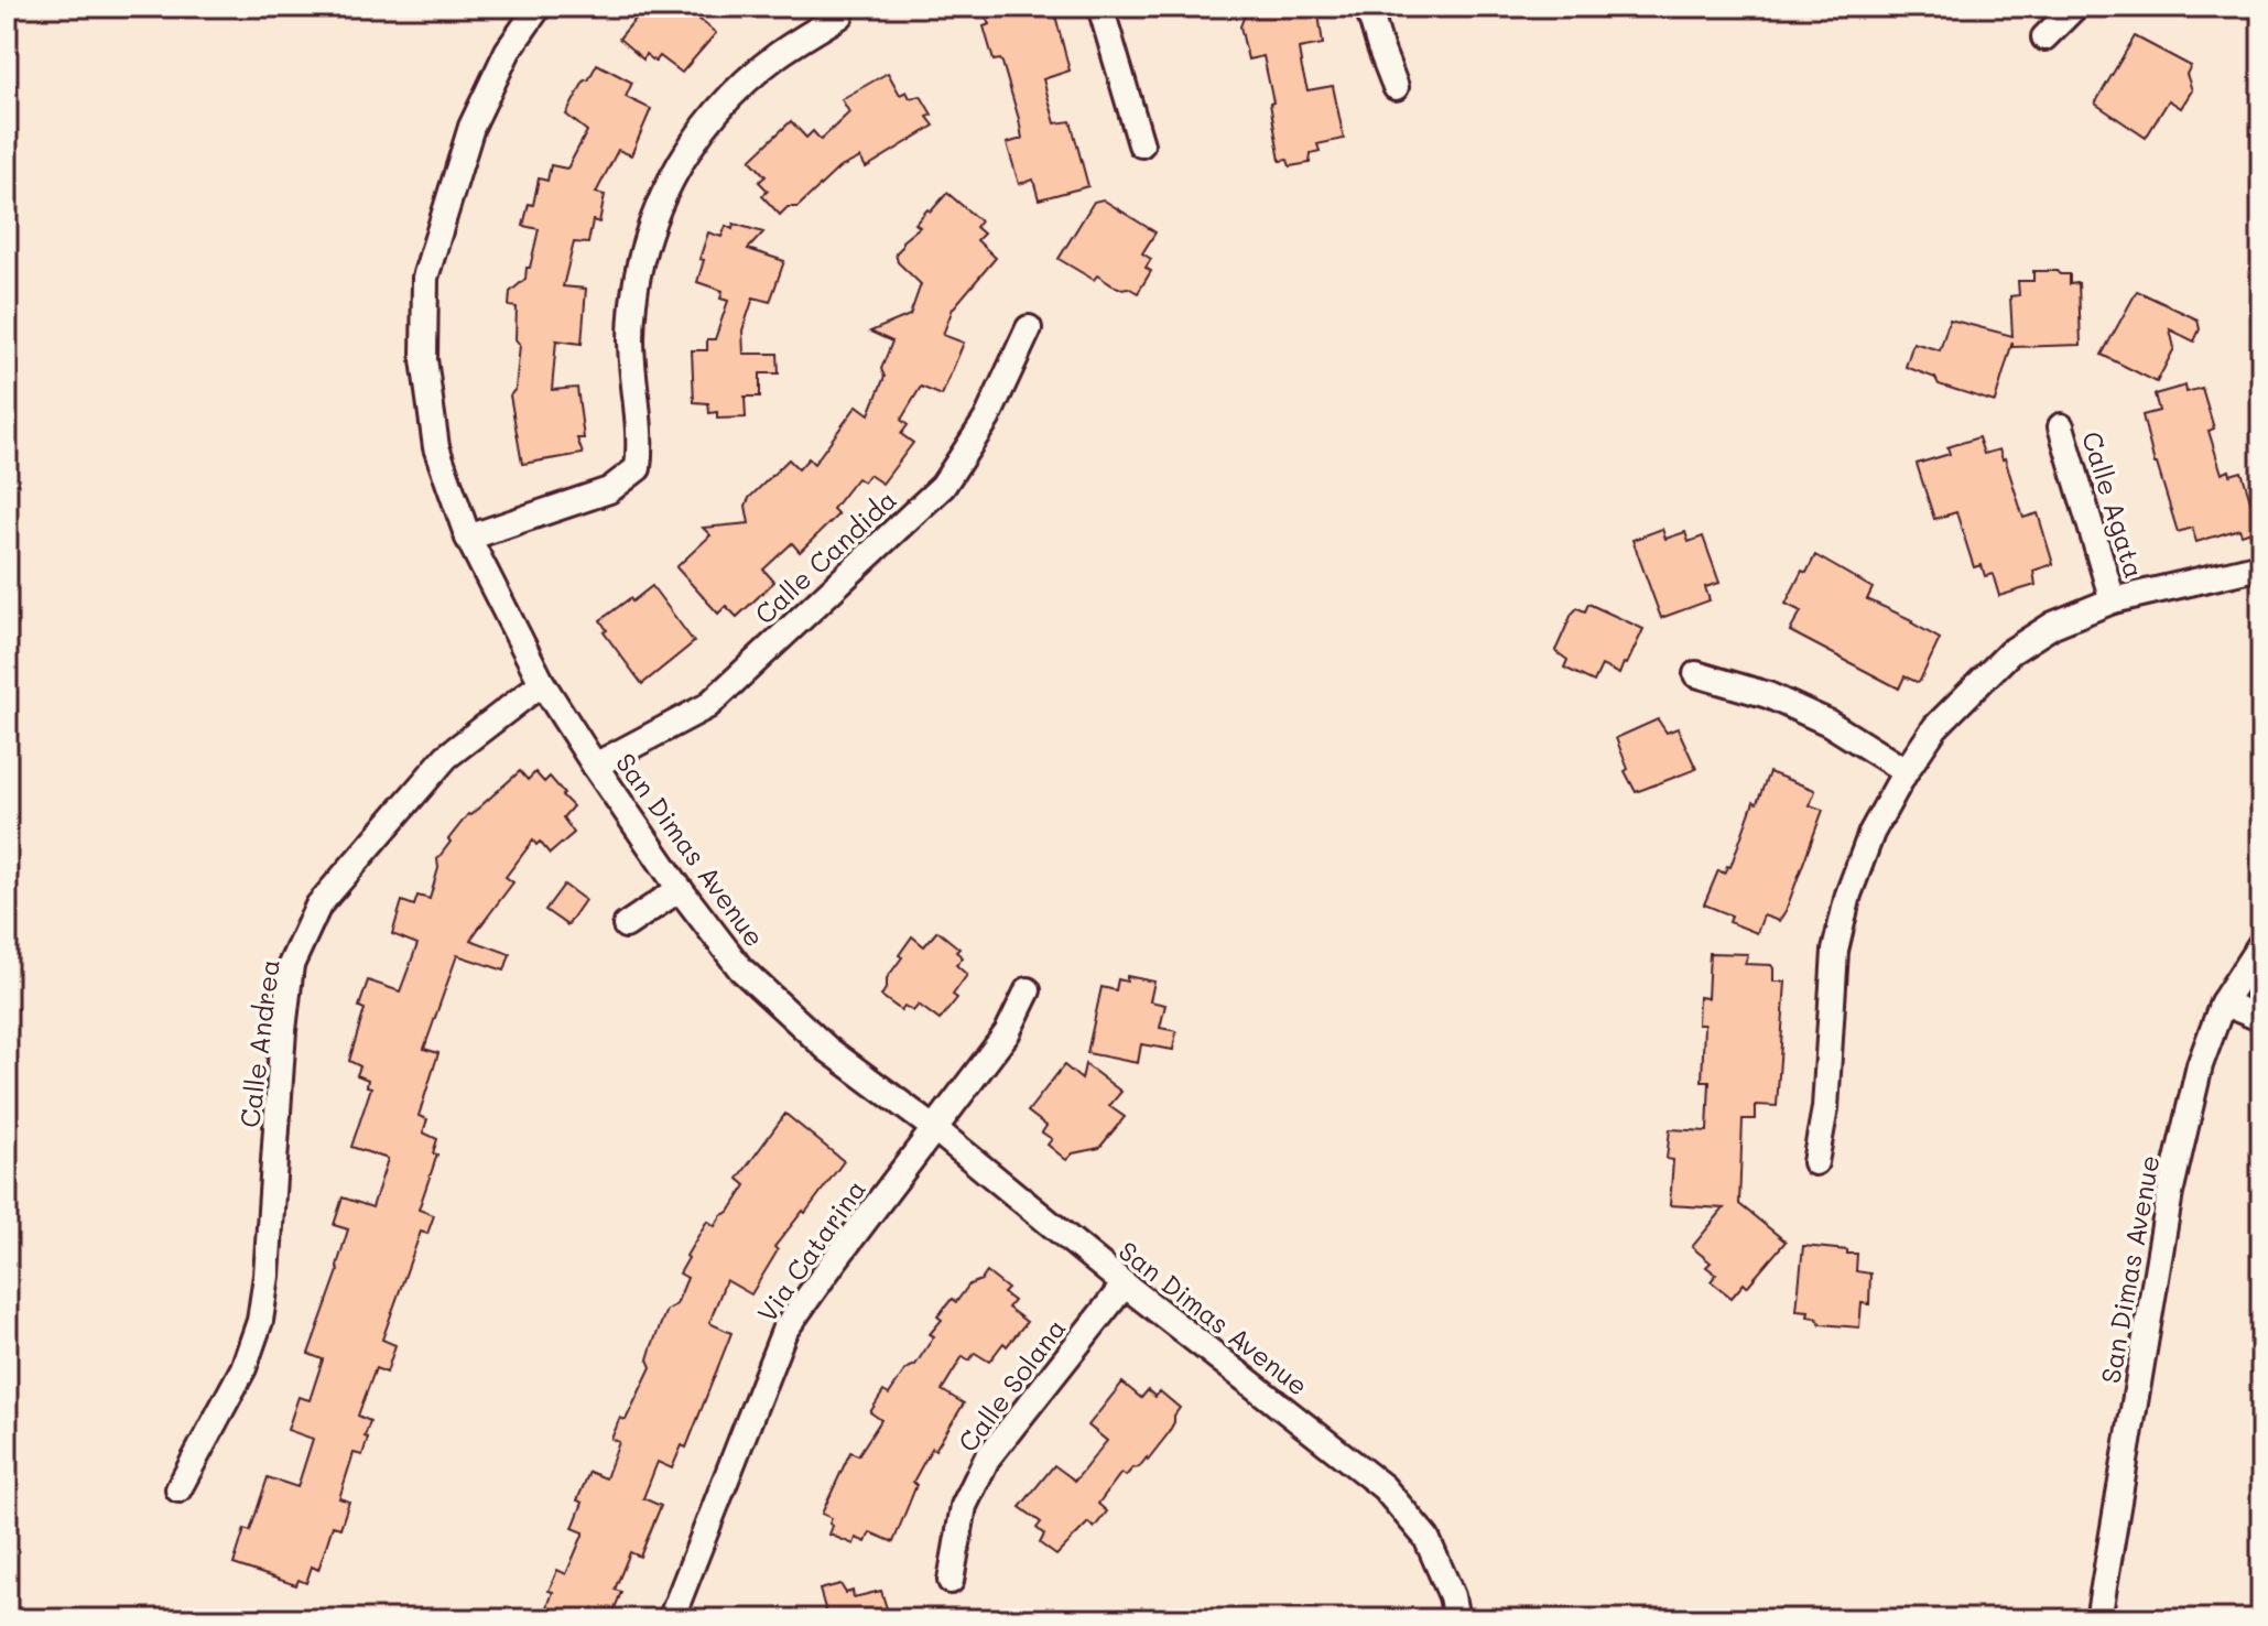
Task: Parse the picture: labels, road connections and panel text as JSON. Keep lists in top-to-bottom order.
{
  "streets": {
    "street": [
      "Calle Agata",
      "Calle Candida",
      "San Dimas Avenue",
      "Calle Andrea",
      "Via Catarina",
      "Calle Solana"
    ]
  },
  "crossings": [
    ["Calle Candida", "San Dimas Avenue"],
    ["San Dimas Avenue", "Calle Andrea"],
    ["San Dimas Avenue", "Via Catarina"],
    ["San Dimas Avenue", "Calle Solana"]
  ]
}
